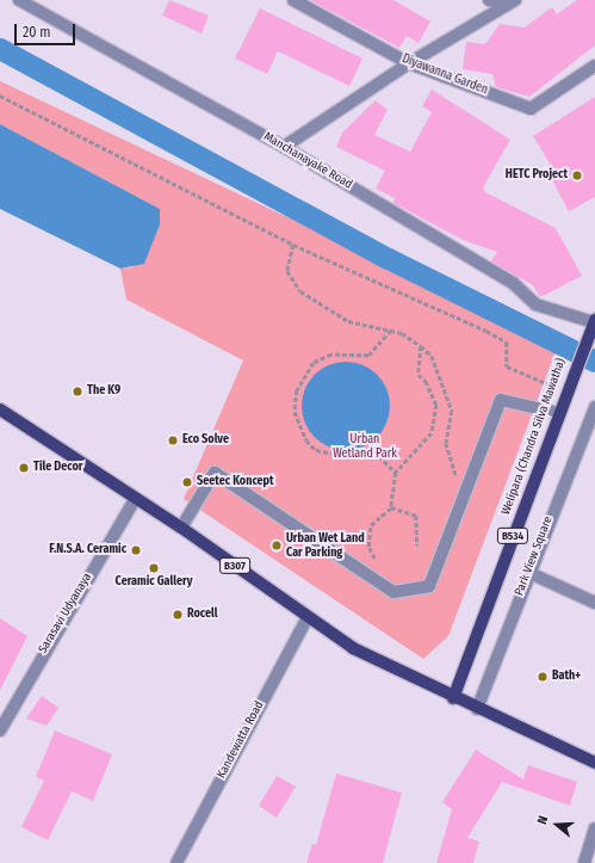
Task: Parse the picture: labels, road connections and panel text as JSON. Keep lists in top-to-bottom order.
{
  "streets": {
    "main road": ["Welipara (Chandra Silva Mawatha)", "B534", "B307"],
    "street": [
      "Diyawanna Garden",
      "Manchanayake Road",
      "Park View Square",
      "Sarasavi Udyanaya",
      "Kandewatta Road"
    ]
  },
  "crossings": [
    ["Manchanayake Road", "Welipara (Chandra Silva Mawatha)"],
    ["Welipara (Chandra Silva Mawatha)", "B307"],
    ["Park View Square", "B307"],
    ["B307", "Sarasavi Udyanaya"],
    ["B307", "Kandewatta Road"]
  ],
  "parks": ["Urban Wetland Park"],
  "places": [
    "HETC Project",
    "The K9",
    "Eco Solve",
    "Tile Decor",
    "Seetec Koncept",
    "Urban Wet Land Car Parking",
    "F.N.S.A. Ceramic",
    "Ceramic Gallery",
    "Rocell",
    "Bath+"
  ],
  "scale_bar": "20 m",
  "north": "left"
}
